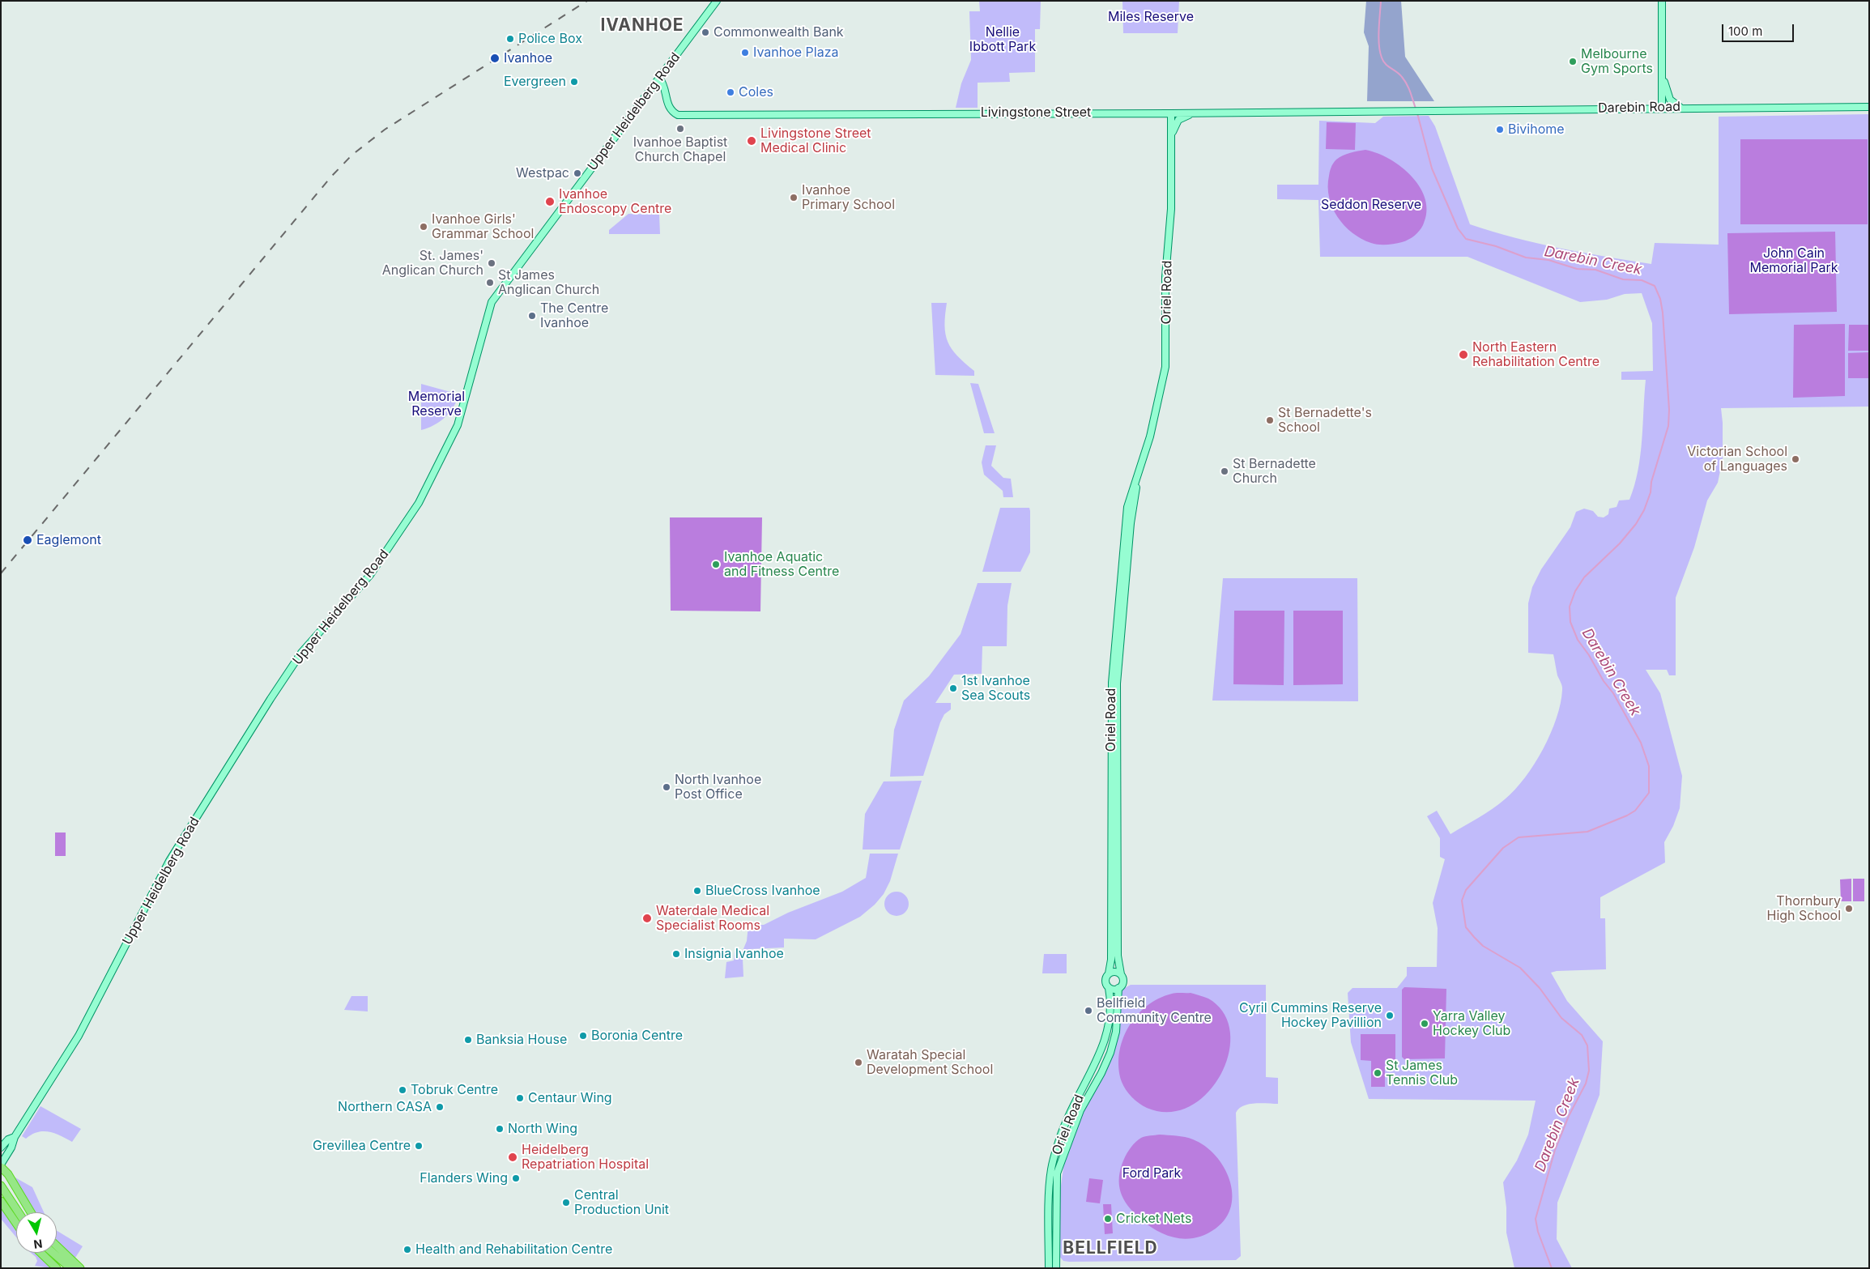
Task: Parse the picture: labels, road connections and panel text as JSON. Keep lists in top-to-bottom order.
{
  "streets": {
    "main road": [
      "Darebin Road",
      "Upper Heidelberg Road",
      "Livingstone Street",
      "Oriel Road"
    ]
  },
  "crossings": [
    ["Darebin Road", "Livingstone Street"],
    ["Upper Heidelberg Road", "Livingstone Street"],
    ["Livingstone Street", "Oriel Road"]
  ],
  "districts": ["IVANHOE", "BELLFIELD"],
  "water": ["Darebin Creek"],
  "parks": [
    "Miles Reserve",
    "Nellie Ibbott Park",
    "Seddon Reserve",
    "John Cain Memorial Park",
    "Memorial Reserve",
    "Ford Park"
  ],
  "places": [
    "Commonwealth Bank",
    "Police Box",
    "Ivanhoe Plaza",
    "Ivanhoe",
    "Melbourne Gym Sports",
    "Evergreen",
    "Coles",
    "Ivanhoe Baptist Church Chapel",
    "Bivihome",
    "Livingstone Street Medical Clinic",
    "Westpac",
    "Ivanhoe Primary School",
    "Ivanhoe Endoscopy Centre",
    "Ivanhoe Girls' Grammar School",
    "St. James' Anglican Church",
    "St James Anglican Church",
    "The Centre Ivanhoe",
    "North Eastern Rehabilitation Centre",
    "St Bernadette's School",
    "Victorian School of Languages",
    "St Bernadette Church",
    "Eaglemont",
    "Ivanhoe Aquatic and Fitness Centre",
    "1st Ivanhoe Sea Scouts",
    "North Ivanhoe Post Office",
    "BlueCross Ivanhoe",
    "Thornbury High School",
    "Waterdale Medical Specialist Rooms",
    "Insignia Ivanhoe",
    "Bellfield Community Centre",
    "Cyril Cummins Reserve Hockey Pavillion",
    "Yarra Valley Hockey Club",
    "Boronia Centre",
    "Banksia House",
    "Waratah Special Development School",
    "St James Tennis Club",
    "Tobruk Centre",
    "Centaur Wing",
    "Northern CASA",
    "North Wing",
    "Grevillea Centre",
    "Heidelberg Repatriation Hospital",
    "Flanders Wing",
    "Central Production Unit",
    "Cricket Nets",
    "Health and Rehabilitation Centre"
  ],
  "scale_bar": "100 m",
  "north": "bottom"
}
